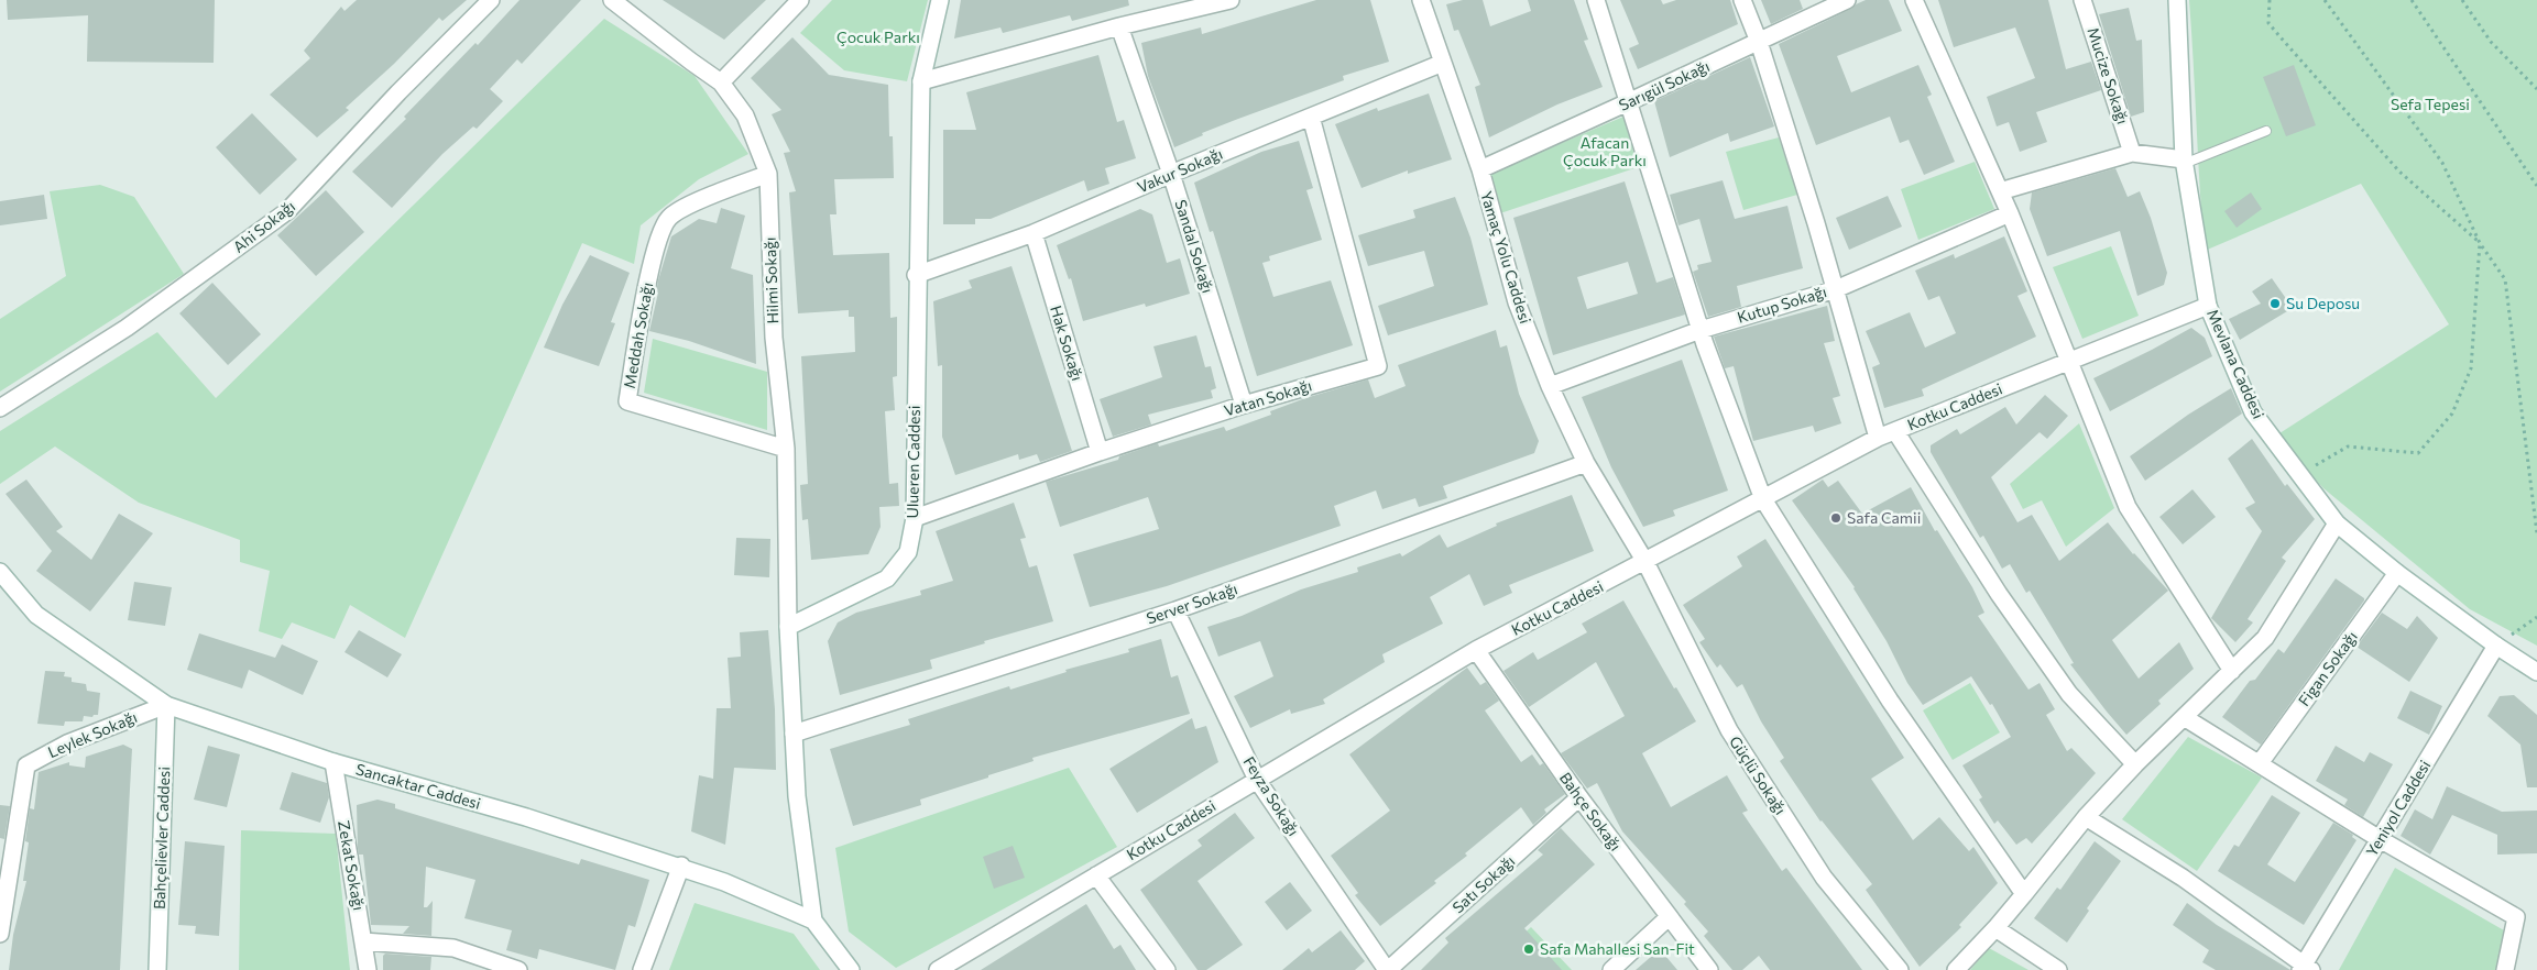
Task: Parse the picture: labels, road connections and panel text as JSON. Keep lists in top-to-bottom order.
{
  "streets": {
    "street": [
      "Mucize Sokağı",
      "Sarıgül Sokağı",
      "Vakur Sokağı",
      "Ahi Sokağı",
      "Sandal Sokağı",
      "Yamaç Yolu Caddesi",
      "Hilmi Sokağı",
      "Kutup Sokağı",
      "Meddah Sokağı",
      "Hak Sokağı",
      "Mevlana Caddesi",
      "Vatan Sokağı",
      "Kotku Caddesi",
      "Ulueren Caddesi",
      "Server Sokağı",
      "Figan Sokağı",
      "Leylek Sokağı",
      "Güçlü Sokağı",
      "Sancaktar Caddesi",
      "Feyza Sokağı",
      "Yeniyol Caddesi",
      "Bahçe Sokağı",
      "Bahçelievler Caddesi",
      "Zekat Sokağı",
      "Satı Sokağı"
    ]
  },
  "crossings": [
    ["Sarıgül Sokağı", "Yamaç Yolu Caddesi"],
    ["Vakur Sokağı", "Sandal Sokağı"],
    ["Vakur Sokağı", "Yamaç Yolu Caddesi"],
    ["Vakur Sokağı", "Hak Sokağı"],
    ["Vakur Sokağı", "Vatan Sokağı"],
    ["Vakur Sokağı", "Ulueren Caddesi"],
    ["Sandal Sokağı", "Vatan Sokağı"],
    ["Yamaç Yolu Caddesi", "Kutup Sokağı"],
    ["Yamaç Yolu Caddesi", "Kotku Caddesi"],
    ["Yamaç Yolu Caddesi", "Server Sokağı"],
    ["Yamaç Yolu Caddesi", "Güçlü Sokağı"],
    ["Hilmi Sokağı", "Meddah Sokağı"],
    ["Hilmi Sokağı", "Ulueren Caddesi"],
    ["Hak Sokağı", "Vatan Sokağı"],
    ["Mevlana Caddesi", "Kotku Caddesi"],
    ["Mevlana Caddesi", "Figan Sokağı"],
    ["Mevlana Caddesi", "Yeniyol Caddesi"],
    ["Vatan Sokağı", "Ulueren Caddesi"],
    ["Kotku Caddesi", "Güçlü Sokağı"],
    ["Kotku Caddesi", "Feyza Sokağı"],
    ["Kotku Caddesi", "Bahçe Sokağı"],
    ["Server Sokağı", "Feyza Sokağı"],
    ["Leylek Sokağı", "Sancaktar Caddesi"],
    ["Leylek Sokağı", "Bahçelievler Caddesi"],
    ["Sancaktar Caddesi", "Bahçelievler Caddesi"],
    ["Sancaktar Caddesi", "Zekat Sokağı"],
    ["Feyza Sokağı", "Satı Sokağı"],
    ["Bahçe Sokağı", "Satı Sokağı"]
  ],
  "parks": ["Çocuk Parkı", "Sefa Tepesi", "Afacan Çocuk Parkı"],
  "places": ["Su Deposu", "Safa Camii", "Safa Mahallesi San-Fit"]
}
